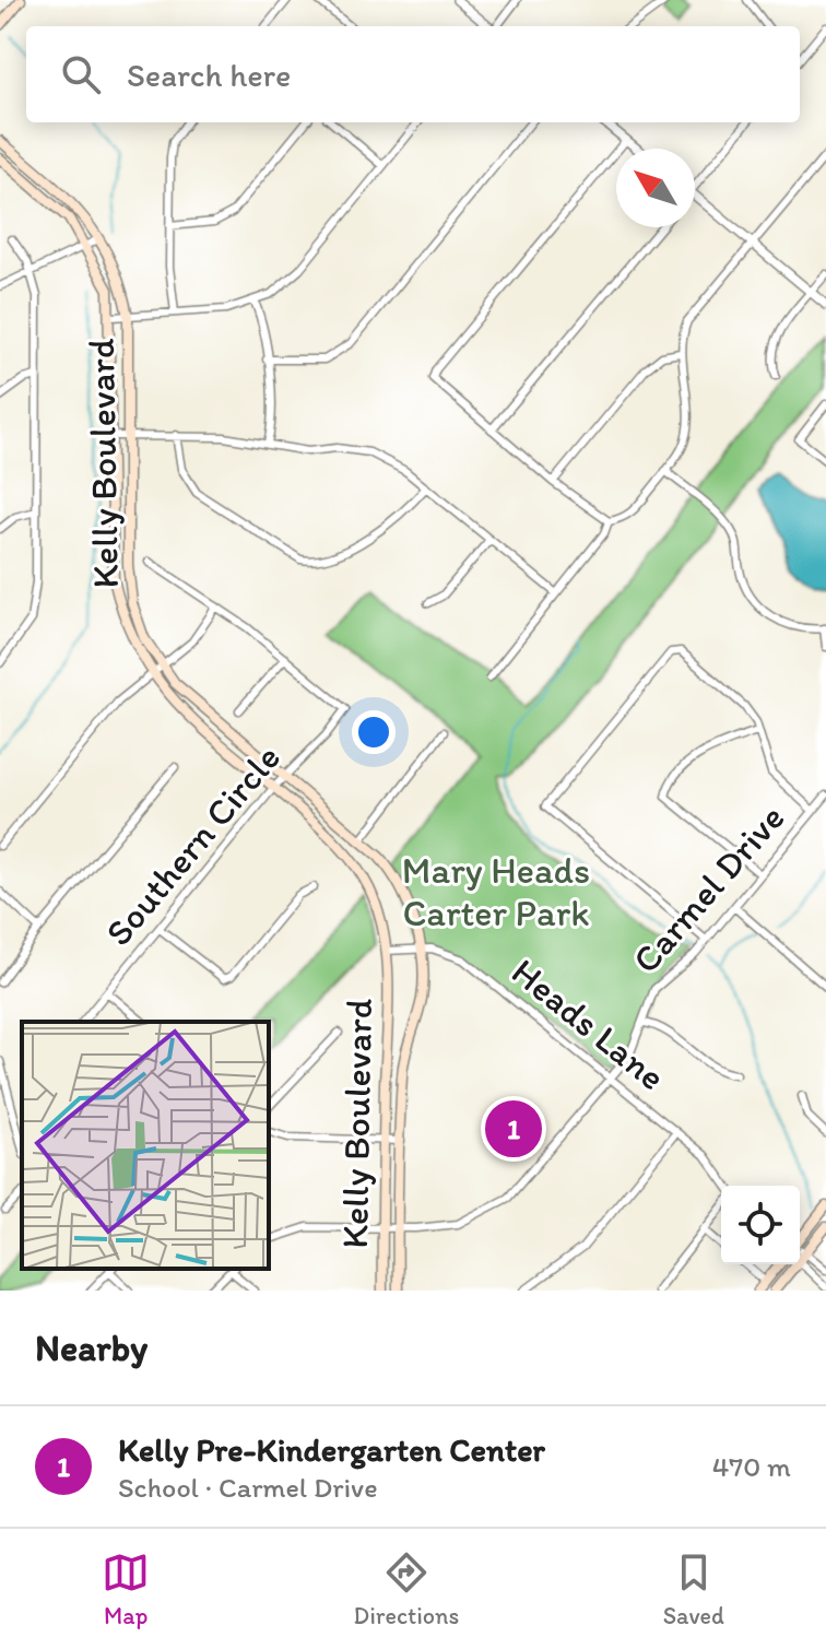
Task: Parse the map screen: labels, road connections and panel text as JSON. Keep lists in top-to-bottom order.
{
  "streets": {
    "main road": ["Kelly Boulevard"],
    "street": ["Southern Circle", "Carmel Drive", "Heads Lane"]
  },
  "crossings": [
    ["Kelly Boulevard", "Southern Circle"],
    ["Kelly Boulevard", "Carmel Drive"],
    ["Kelly Boulevard", "Heads Lane"],
    ["Carmel Drive", "Heads Lane"]
  ],
  "parks": ["Mary Heads Carter Park"],
  "north": "top left",
  "page": {
    "search": "Search here",
    "pins": "1",
    "heading": "Nearby",
    "list": [
      {
        "mark": "1",
        "name": "Kelly Pre-Kindergarten Center",
        "note": "School · Carmel Drive",
        "value": "470 m"
      }
    ],
    "nav": ["Map", "Directions", "Saved"]
  }
}
